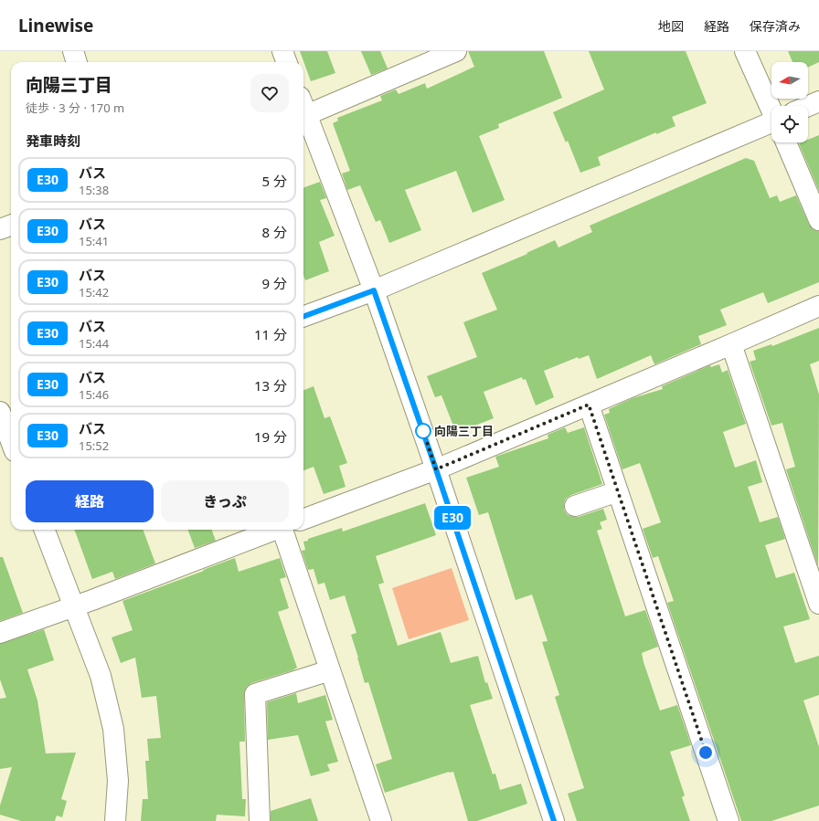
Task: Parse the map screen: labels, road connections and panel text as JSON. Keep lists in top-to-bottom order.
{
  "places": ["向陽三丁目"],
  "lines": ["bus line E30"],
  "north": "left",
  "page": {
    "header": "Linewise",
    "nav": ["地図", "経路", "保存済み"],
    "on_map": "E30",
    "heading": [
      ["向陽三丁目", "徒歩 · 3 分 · 170 m"],
      "発車時刻"
    ],
    "list": [
      {
        "mark": "E30",
        "name": "バス",
        "note": "15:38",
        "value": "5 分"
      },
      {
        "mark": "E30",
        "name": "バス",
        "note": "15:41",
        "value": "8 分"
      },
      {
        "mark": "E30",
        "name": "バス",
        "note": "15:42",
        "value": "9 分"
      },
      {
        "mark": "E30",
        "name": "バス",
        "note": "15:44",
        "value": "11 分"
      },
      {
        "mark": "E30",
        "name": "バス",
        "note": "15:46",
        "value": "13 分"
      },
      {
        "mark": "E30",
        "name": "バス",
        "note": "15:52",
        "value": "19 分"
      }
    ],
    "buttons": ["経路", "きっぷ"]
  }
}
